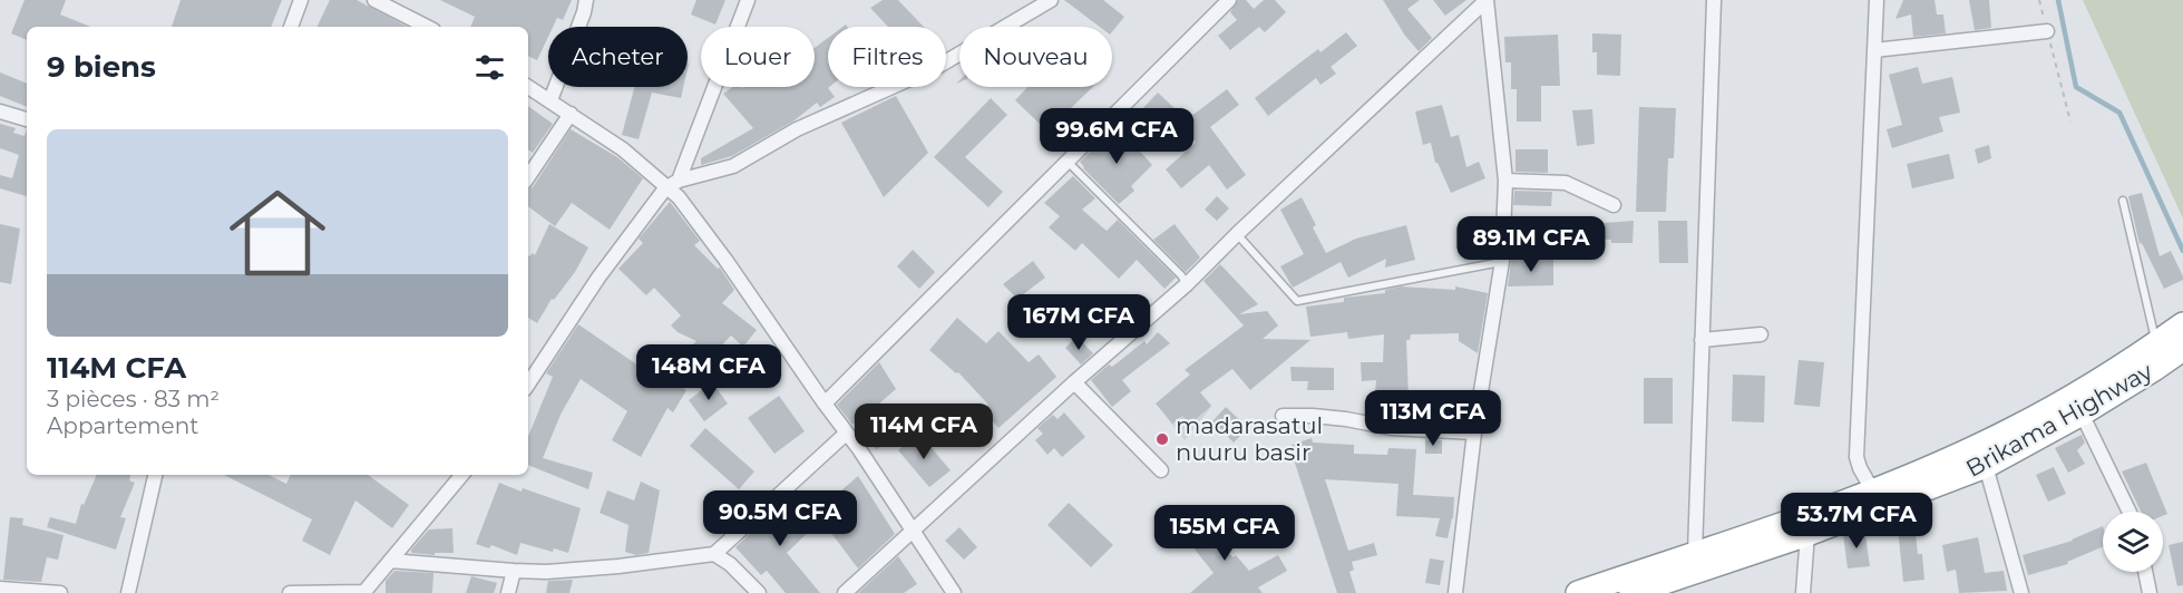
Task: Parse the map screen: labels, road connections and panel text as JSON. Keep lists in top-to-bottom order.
{
  "streets": {
    "highway": ["Brikama Highway"]
  },
  "places": ["madarasatul nuuru basir"],
  "page": {
    "chip": [
      "Acheter",
      "Louer",
      "Filtres",
      "Nouveau"
    ],
    "heading": "9 biens",
    "list": [
      {
        "name": "114M CFA",
        "note": "3 pièces · 83 m² · Appartement"
      }
    ],
    "price": [
      "99.6M CFA",
      "89.1M CFA",
      "167M CFA",
      "148M CFA",
      "113M CFA",
      "114M CFA",
      "90.5M CFA",
      "53.7M CFA",
      "155M CFA"
    ]
  }
}
